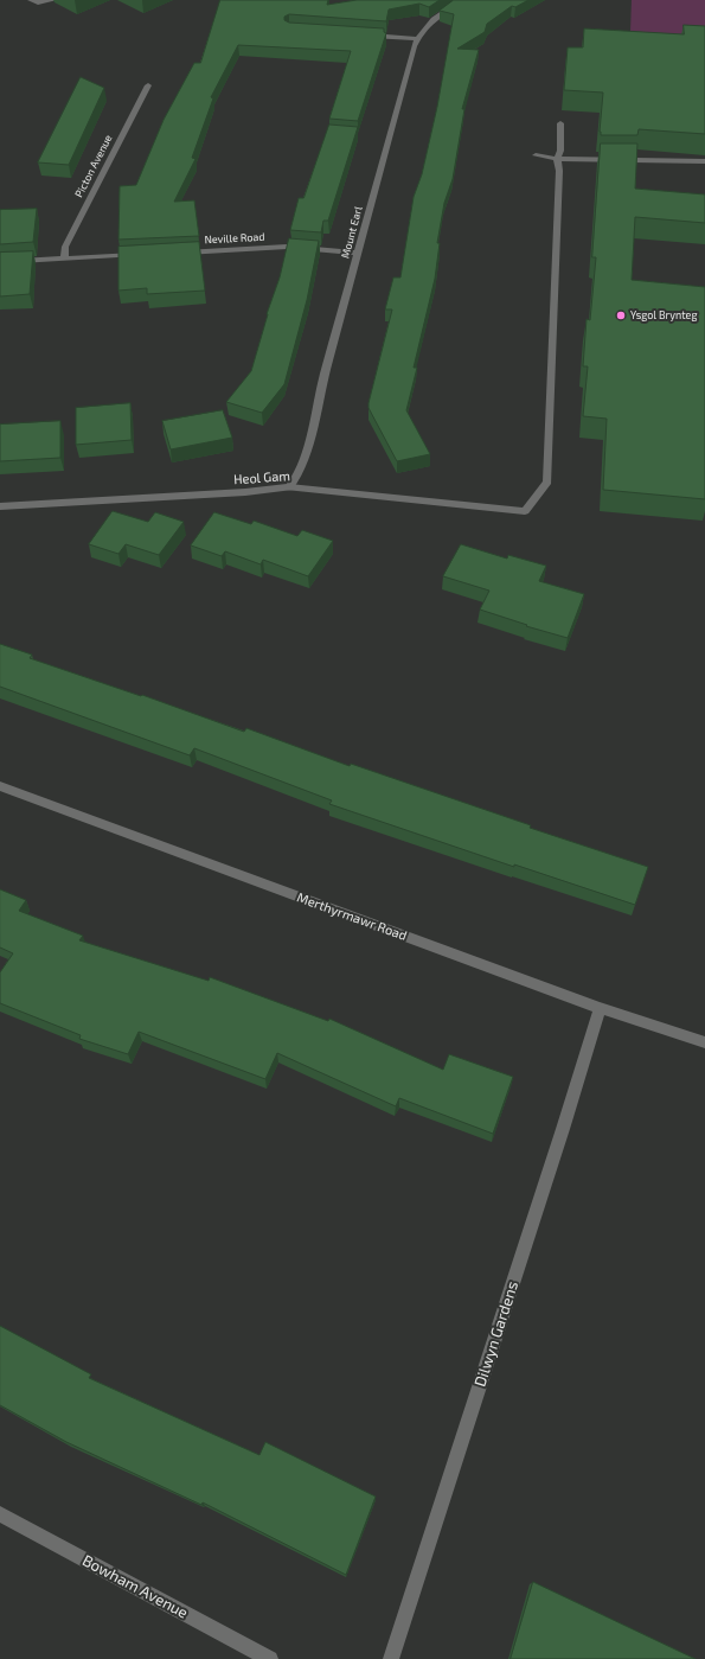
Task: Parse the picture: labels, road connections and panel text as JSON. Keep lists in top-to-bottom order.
{
  "streets": {
    "street": [
      "Picton Avenue",
      "Mount Earl",
      "Neville Road",
      "Heol Gam",
      "Merthyrmawr Road",
      "Dilwyn Gardens",
      "Bowham Avenue"
    ]
  },
  "crossings": [
    ["Mount Earl", "Neville Road"],
    ["Mount Earl", "Heol Gam"],
    ["Merthyrmawr Road", "Dilwyn Gardens"]
  ],
  "places": ["Ysgol Brynteg"]
}
